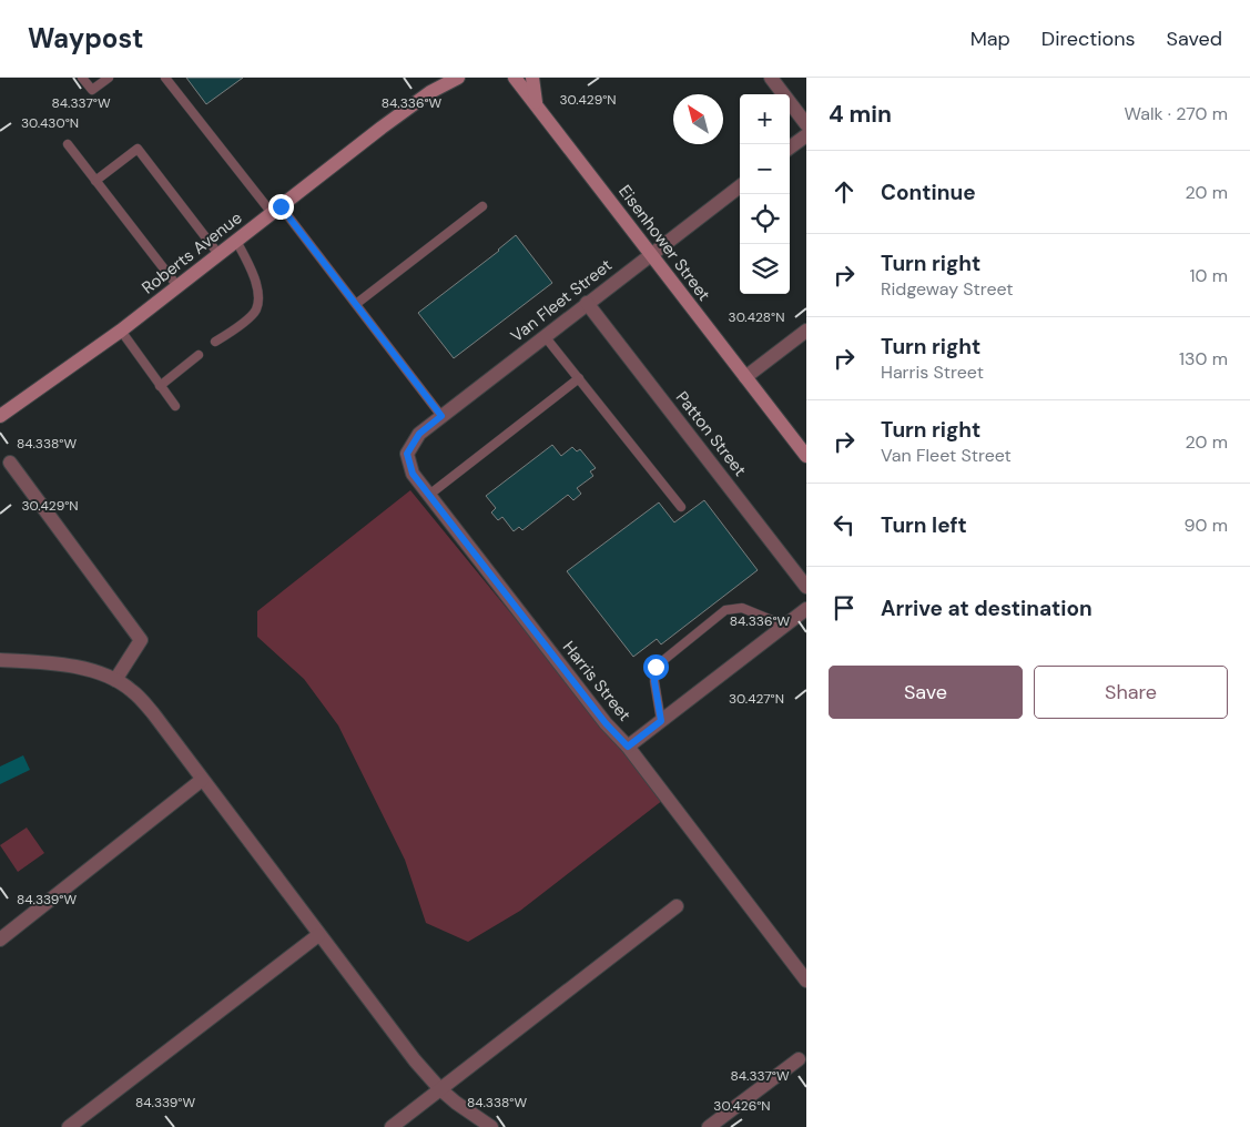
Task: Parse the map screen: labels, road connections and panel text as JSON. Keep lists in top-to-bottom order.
{
  "streets": {
    "street": [
      "Eisenhower Street",
      "Roberts Avenue",
      "Van Fleet Street",
      "Patton Street",
      "Harris Street"
    ]
  },
  "crossings": [
    ["Eisenhower Street", "Van Fleet Street"],
    ["Van Fleet Street", "Patton Street"],
    ["Van Fleet Street", "Harris Street"]
  ],
  "north": "top left",
  "page": {
    "header": "Waypost",
    "nav": ["Map", "Directions", "Saved"],
    "heading": ["4 min", "Walk · 270 m"],
    "map_buttons": ["+", "−"],
    "list": [
      ["Continue", "20 m"],
      ["Turn right", "Ridgeway Street", "10 m"],
      ["Turn right", "Harris Street", "130 m"],
      ["Turn right", "Van Fleet Street", "20 m"],
      ["Turn left", "90 m"],
      "Arrive at destination"
    ],
    "buttons": ["Save", "Share"]
  },
  "coordinates": [
    "30.429°N",
    "84.337°W",
    "84.336°W",
    "30.430°N",
    "30.428°N",
    "84.338°W",
    "30.427°N",
    "84.339°W",
    "30.426°N"
  ]
}
